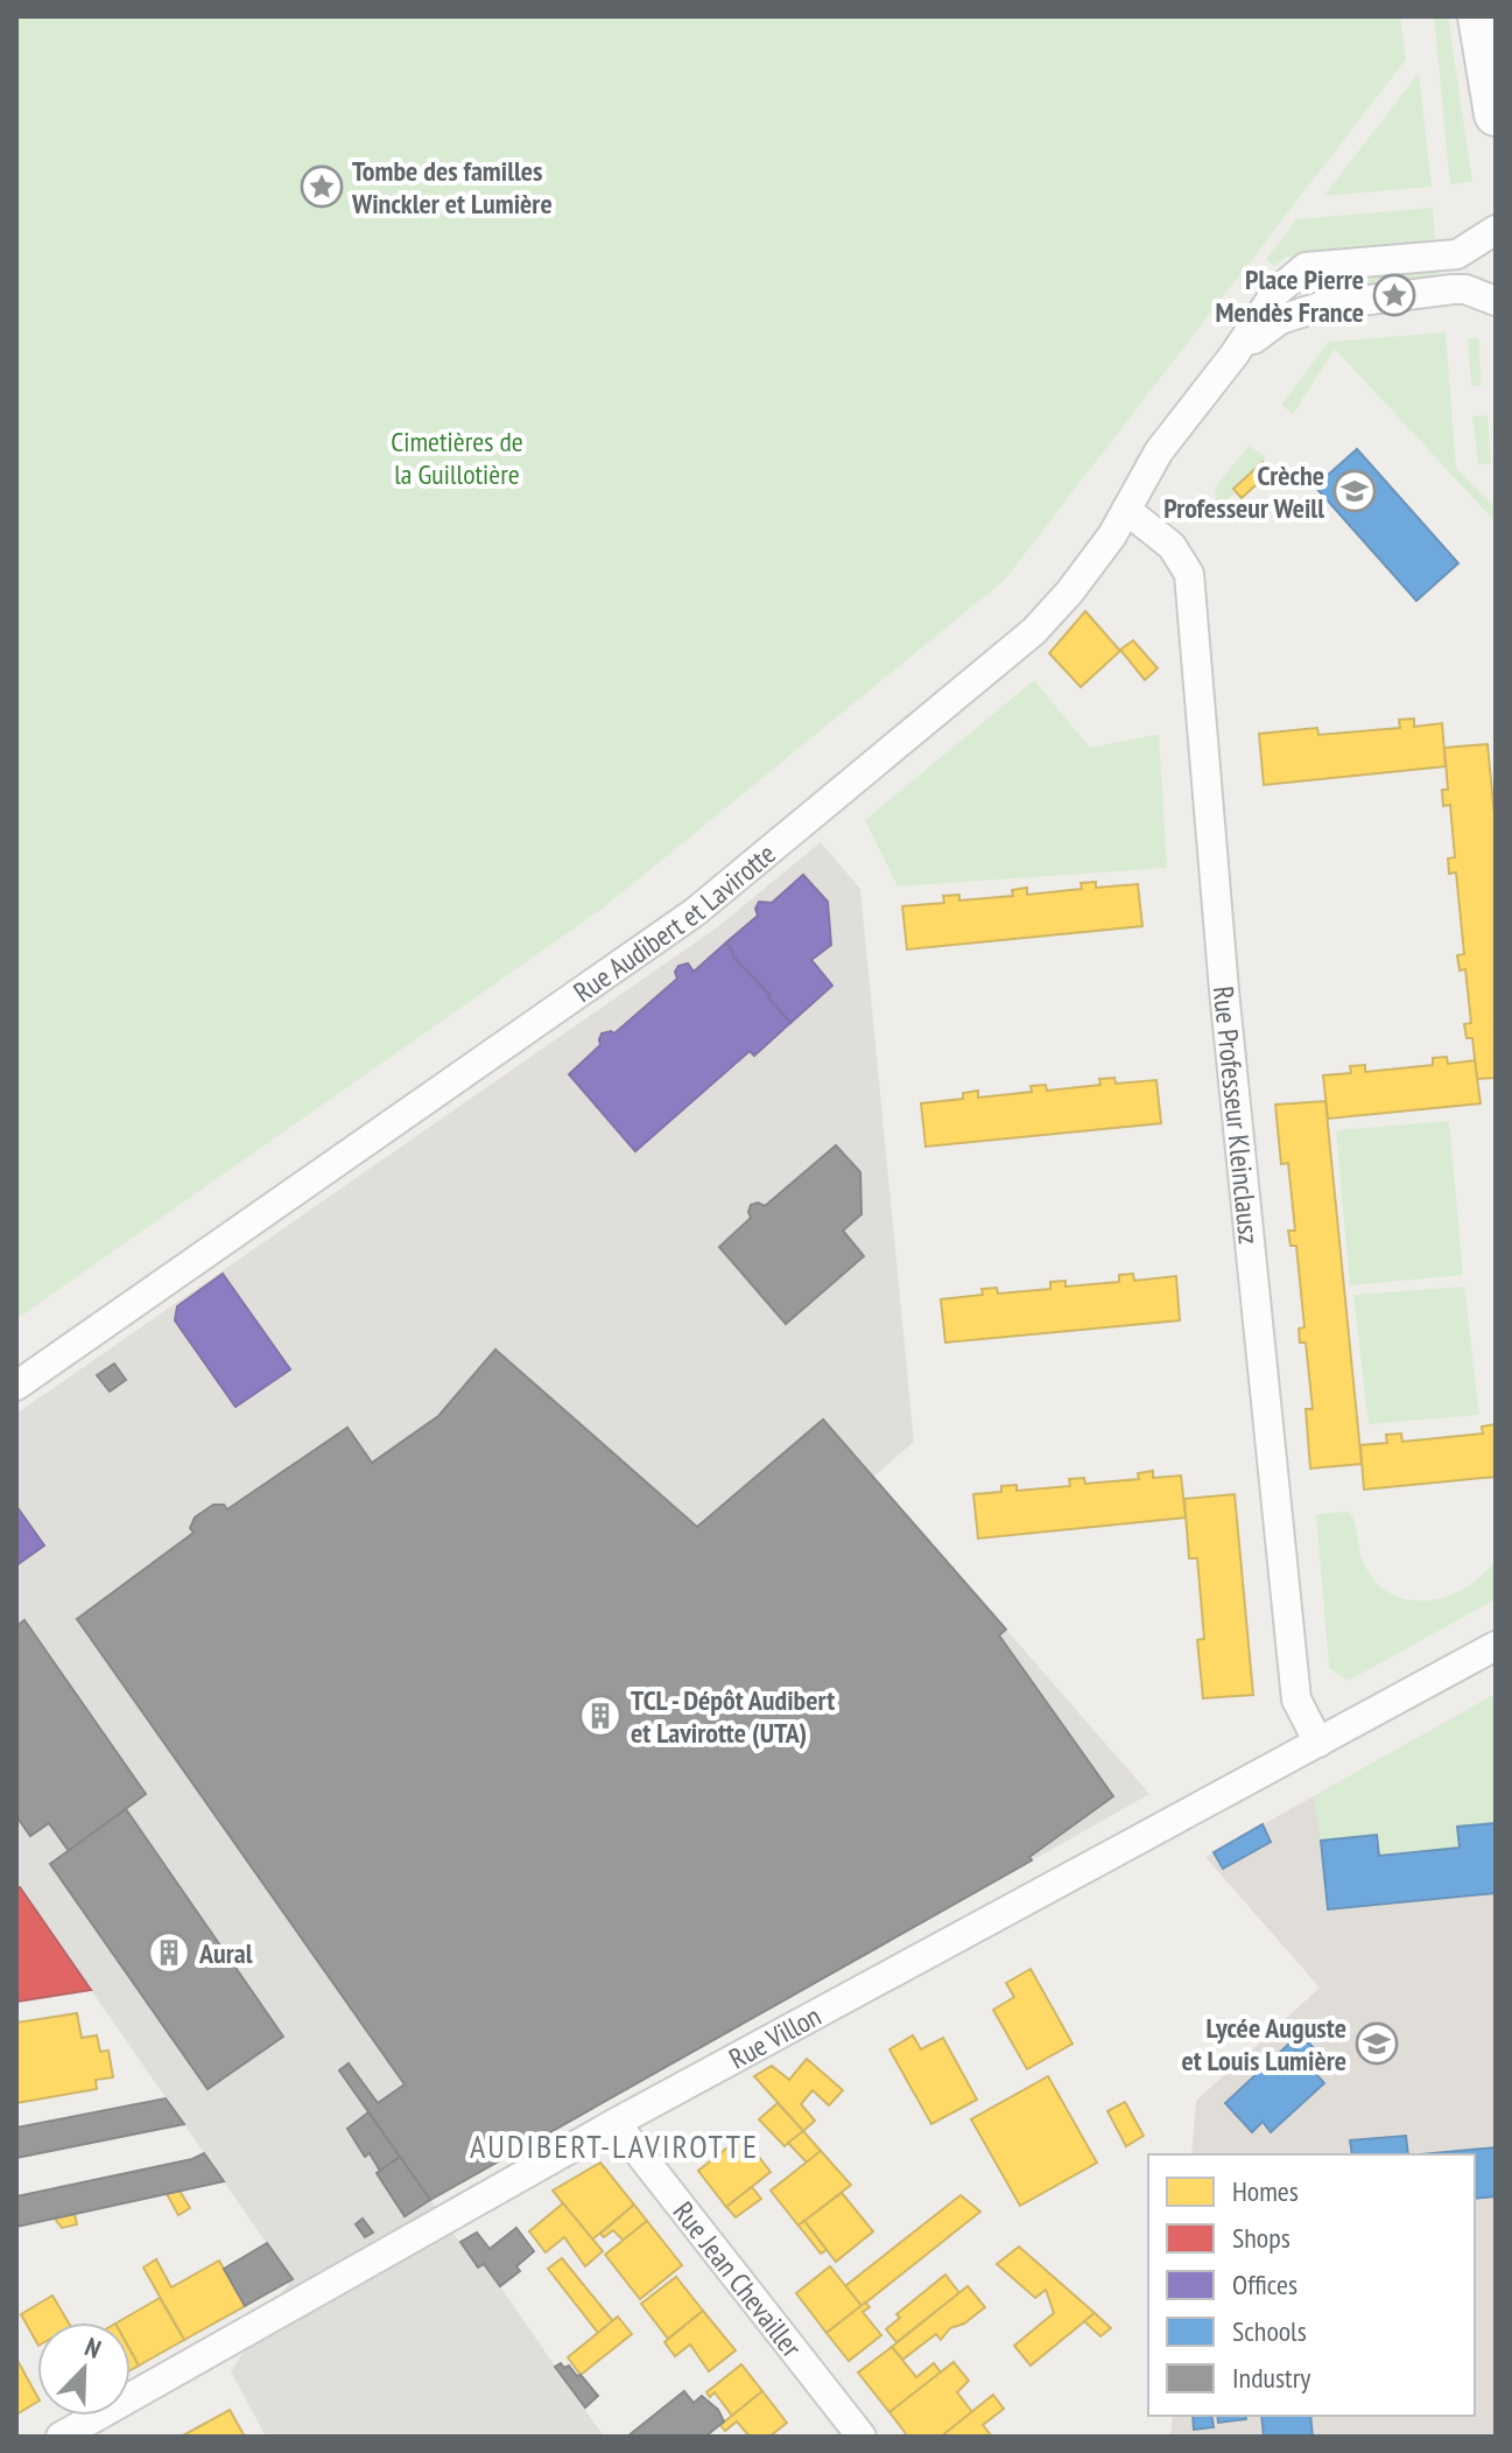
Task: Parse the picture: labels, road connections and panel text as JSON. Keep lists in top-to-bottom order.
{
  "streets": {
    "street": [
      "Rue Audibert et Lavirotte",
      "Rue Professeur Kleinclausz",
      "Rue Villon",
      "Rue Jean Chevailler"
    ]
  },
  "crossings": [
    ["Rue Audibert et Lavirotte", "Rue Professeur Kleinclausz"],
    ["Rue Professeur Kleinclausz", "Rue Villon"],
    ["Rue Villon", "Rue Jean Chevailler"]
  ],
  "districts": ["AUDIBERT-LAVIROTTE"],
  "parks": ["Cimetières de la Guillotière"],
  "places": {
    "place": ["Tombe des familles Winckler et Lumière", "Place Pierre Mendès France"],
    "school or university": ["Crèche Professeur Weill", "Lycée Auguste et Louis Lumière"],
    "building": ["TCL - Dépôt Audibert et Lavirotte (UTA)", "Aural"]
  },
  "legend": [
    "Homes",
    "Shops",
    "Offices",
    "Schools",
    "Industry"
  ],
  "north": "top right"
}
